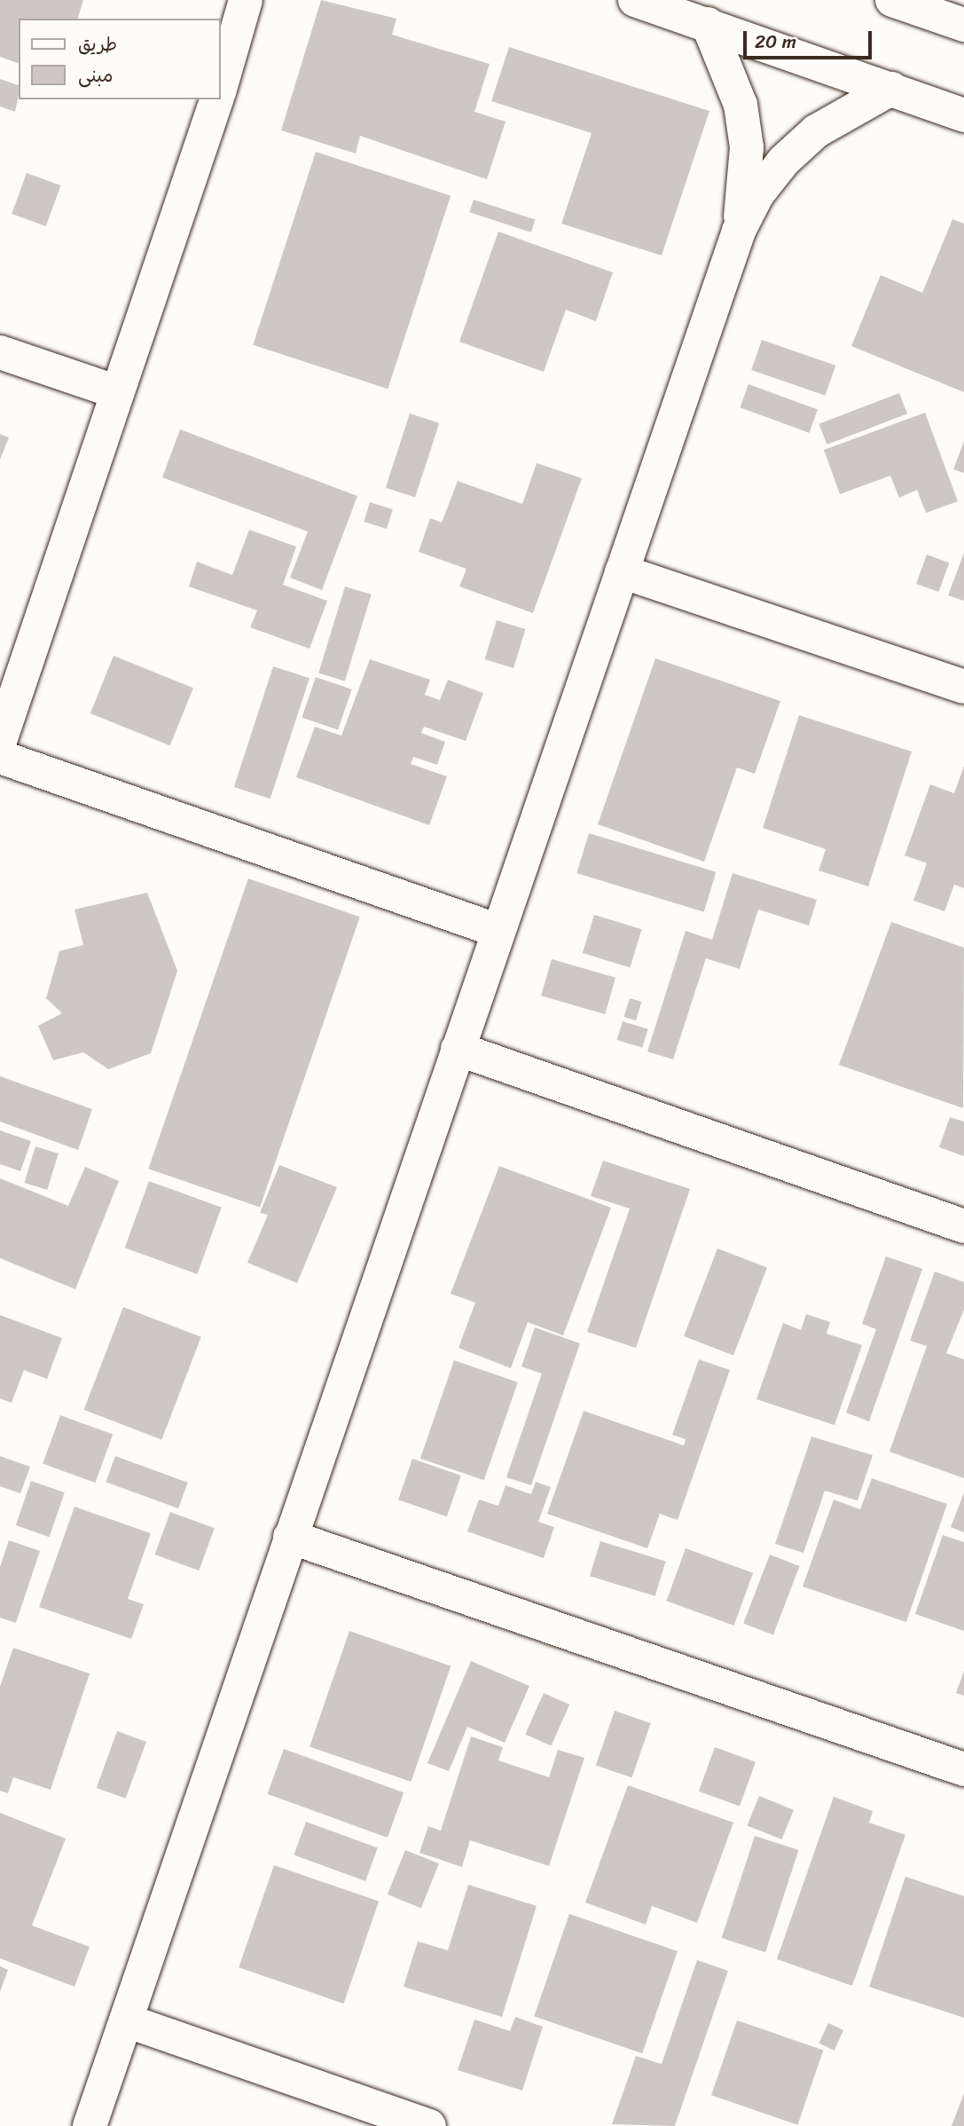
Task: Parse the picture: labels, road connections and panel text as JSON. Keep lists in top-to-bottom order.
{
  "legend": ["طريق", "مبنى"],
  "scale_bar": "20 m"
}
